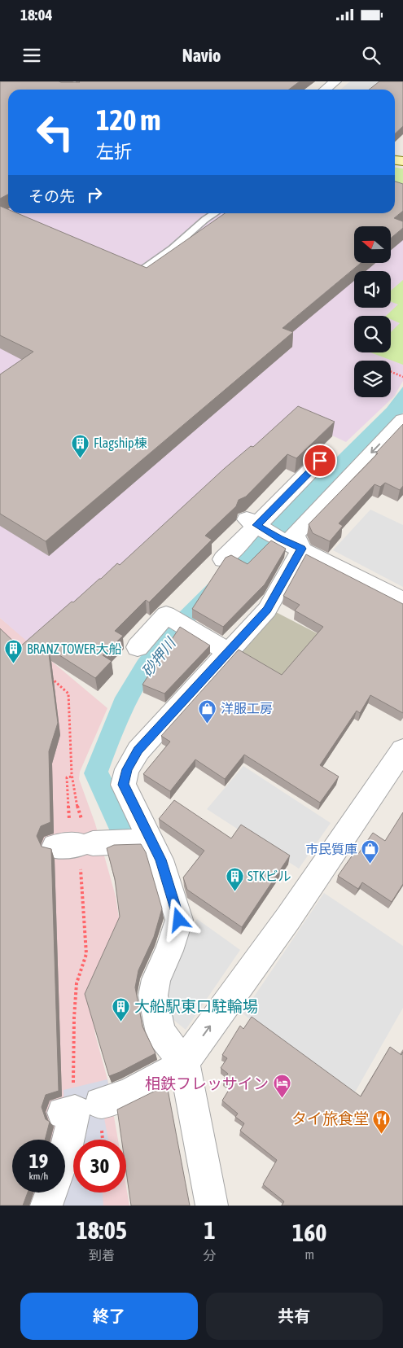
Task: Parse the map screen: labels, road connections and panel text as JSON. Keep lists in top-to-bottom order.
{
  "water": ["砂押川"],
  "places": {
    "building": [
      "Flagship棟",
      "BRANZ TOWER大船",
      "STKビル",
      "大船駅東口駐輪場"
    ],
    "shop": ["洋服工房", "市民質庫"],
    "hotel": ["相鉄フレッサイン"],
    "restaurant": ["タイ旅食堂"]
  },
  "north": "left",
  "page": {
    "status": "18:04",
    "header": "Navio",
    "turn": ["120 m", "左折"],
    "then": "その先",
    "speed": "19 km/h",
    "limit": "30",
    "eta": [
      "18:05",
      "到着",
      "1",
      "分",
      "160",
      "m"
    ],
    "buttons": ["終了", "共有"]
  }
}
